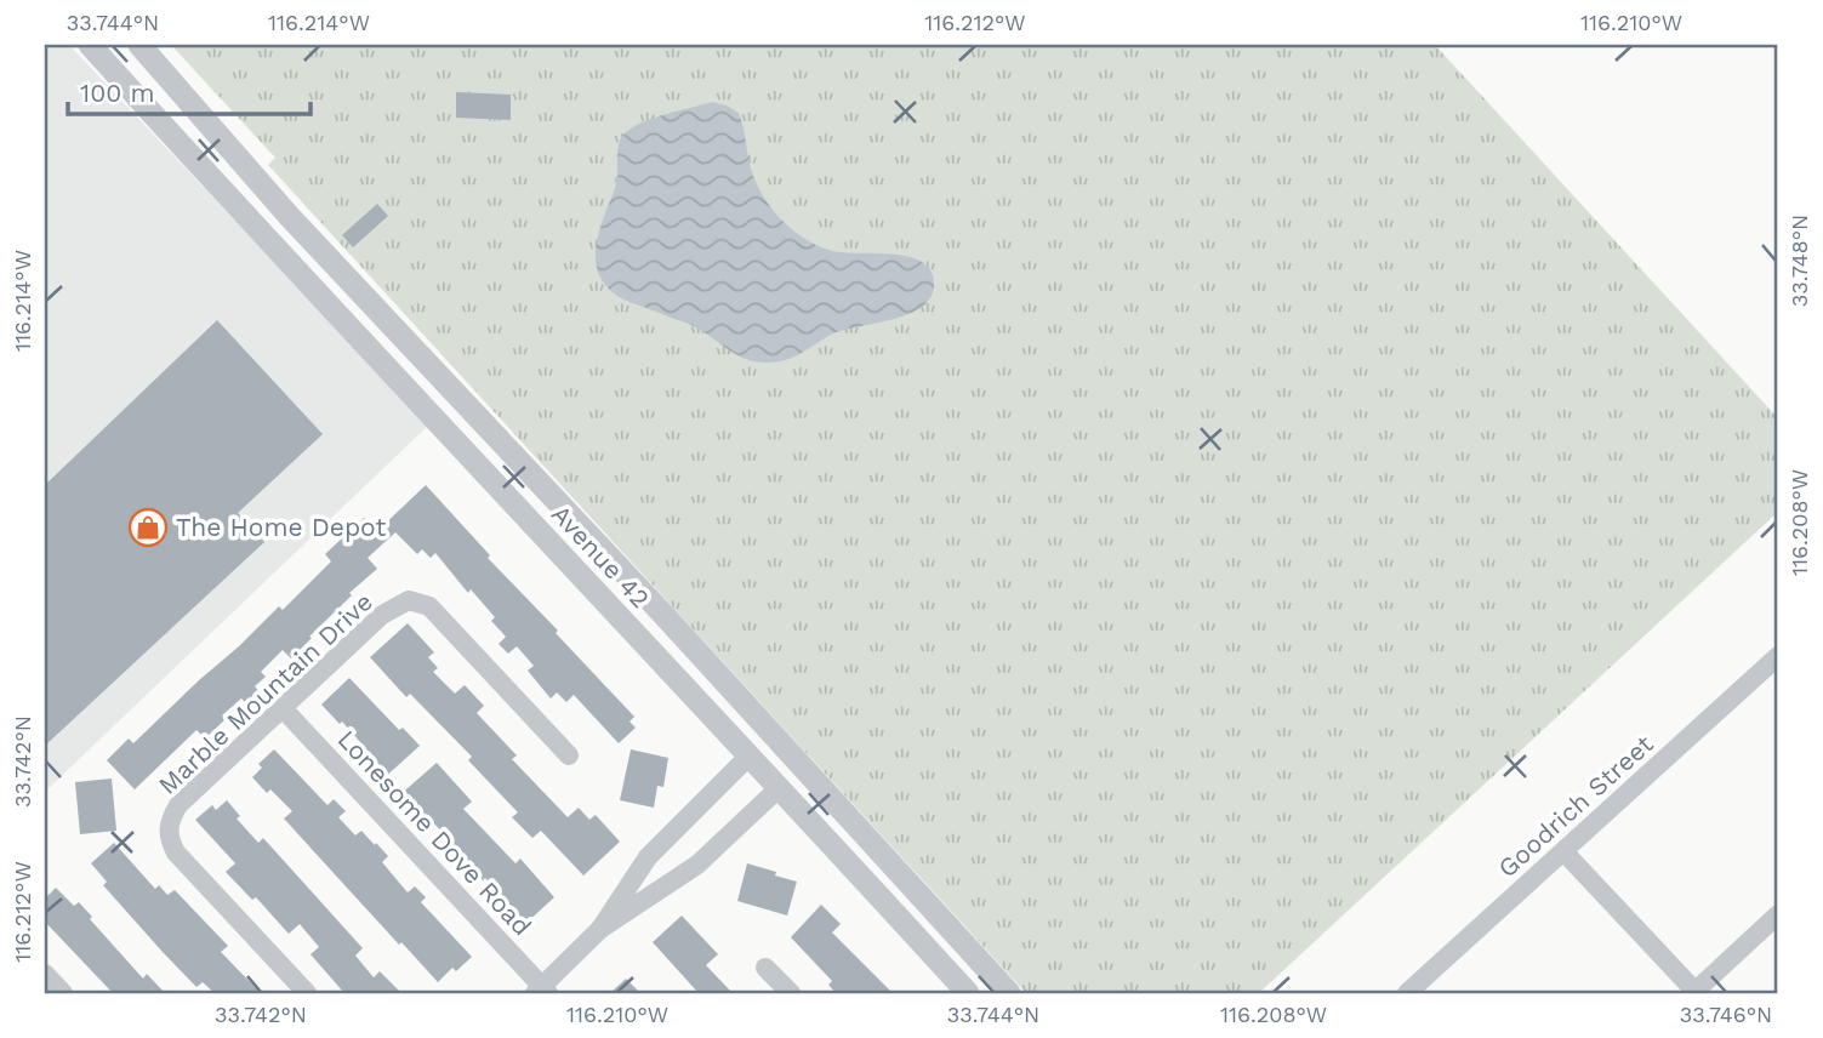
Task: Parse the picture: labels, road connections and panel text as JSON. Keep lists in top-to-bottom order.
{
  "streets": {
    "street": [
      "Avenue 42",
      "Marble Mountain Drive",
      "Goodrich Street",
      "Lonesome Dove Road"
    ]
  },
  "crossings": [
    ["Marble Mountain Drive", "Lonesome Dove Road"]
  ],
  "places": {
    "shop": ["The Home Depot"]
  },
  "scale_bar": "100 m",
  "coordinates": [
    "33.744°N",
    "116.214°W",
    "116.212°W",
    "116.210°W",
    "33.748°N",
    "116.208°W",
    "33.742°N",
    "33.746°N"
  ]
}
